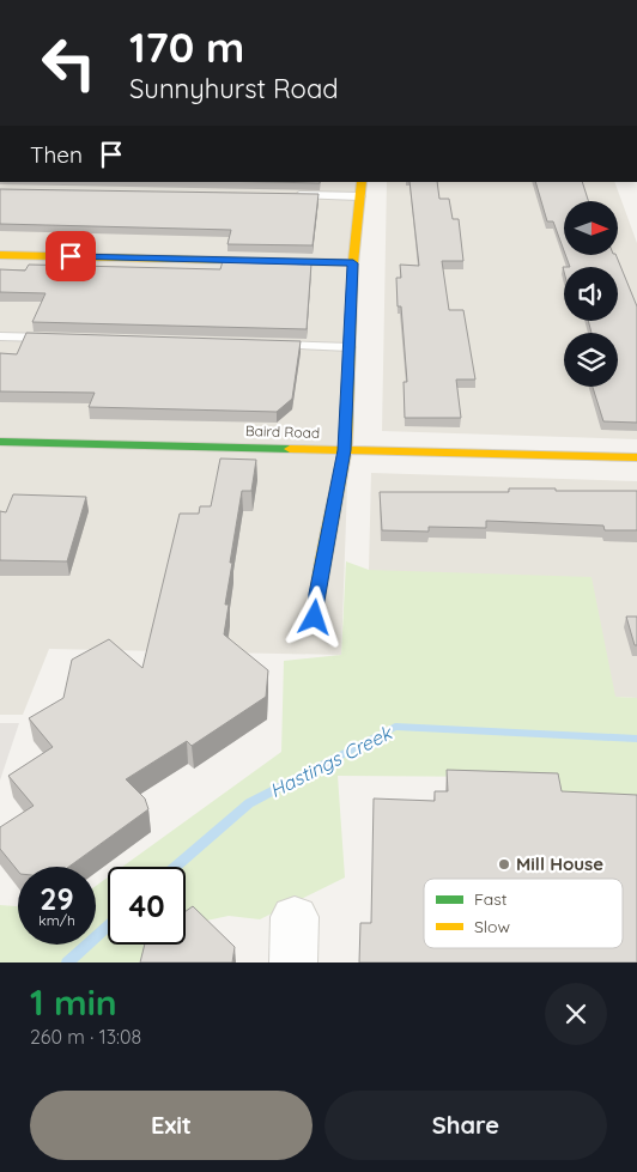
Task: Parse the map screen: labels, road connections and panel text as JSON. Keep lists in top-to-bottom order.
{
  "streets": {
    "street": ["Baird Road"]
  },
  "water": ["Hastings Creek"],
  "places": ["Mill House"],
  "legend": ["Fast", "Slow"],
  "north": "right",
  "page": {
    "turn": ["170 m", "Sunnyhurst Road"],
    "then": "Then",
    "speed": "29 km/h",
    "limit": "40",
    "heading": ["1 min", "260 m · 13:08"],
    "buttons": ["Exit", "Share"]
  }
}
